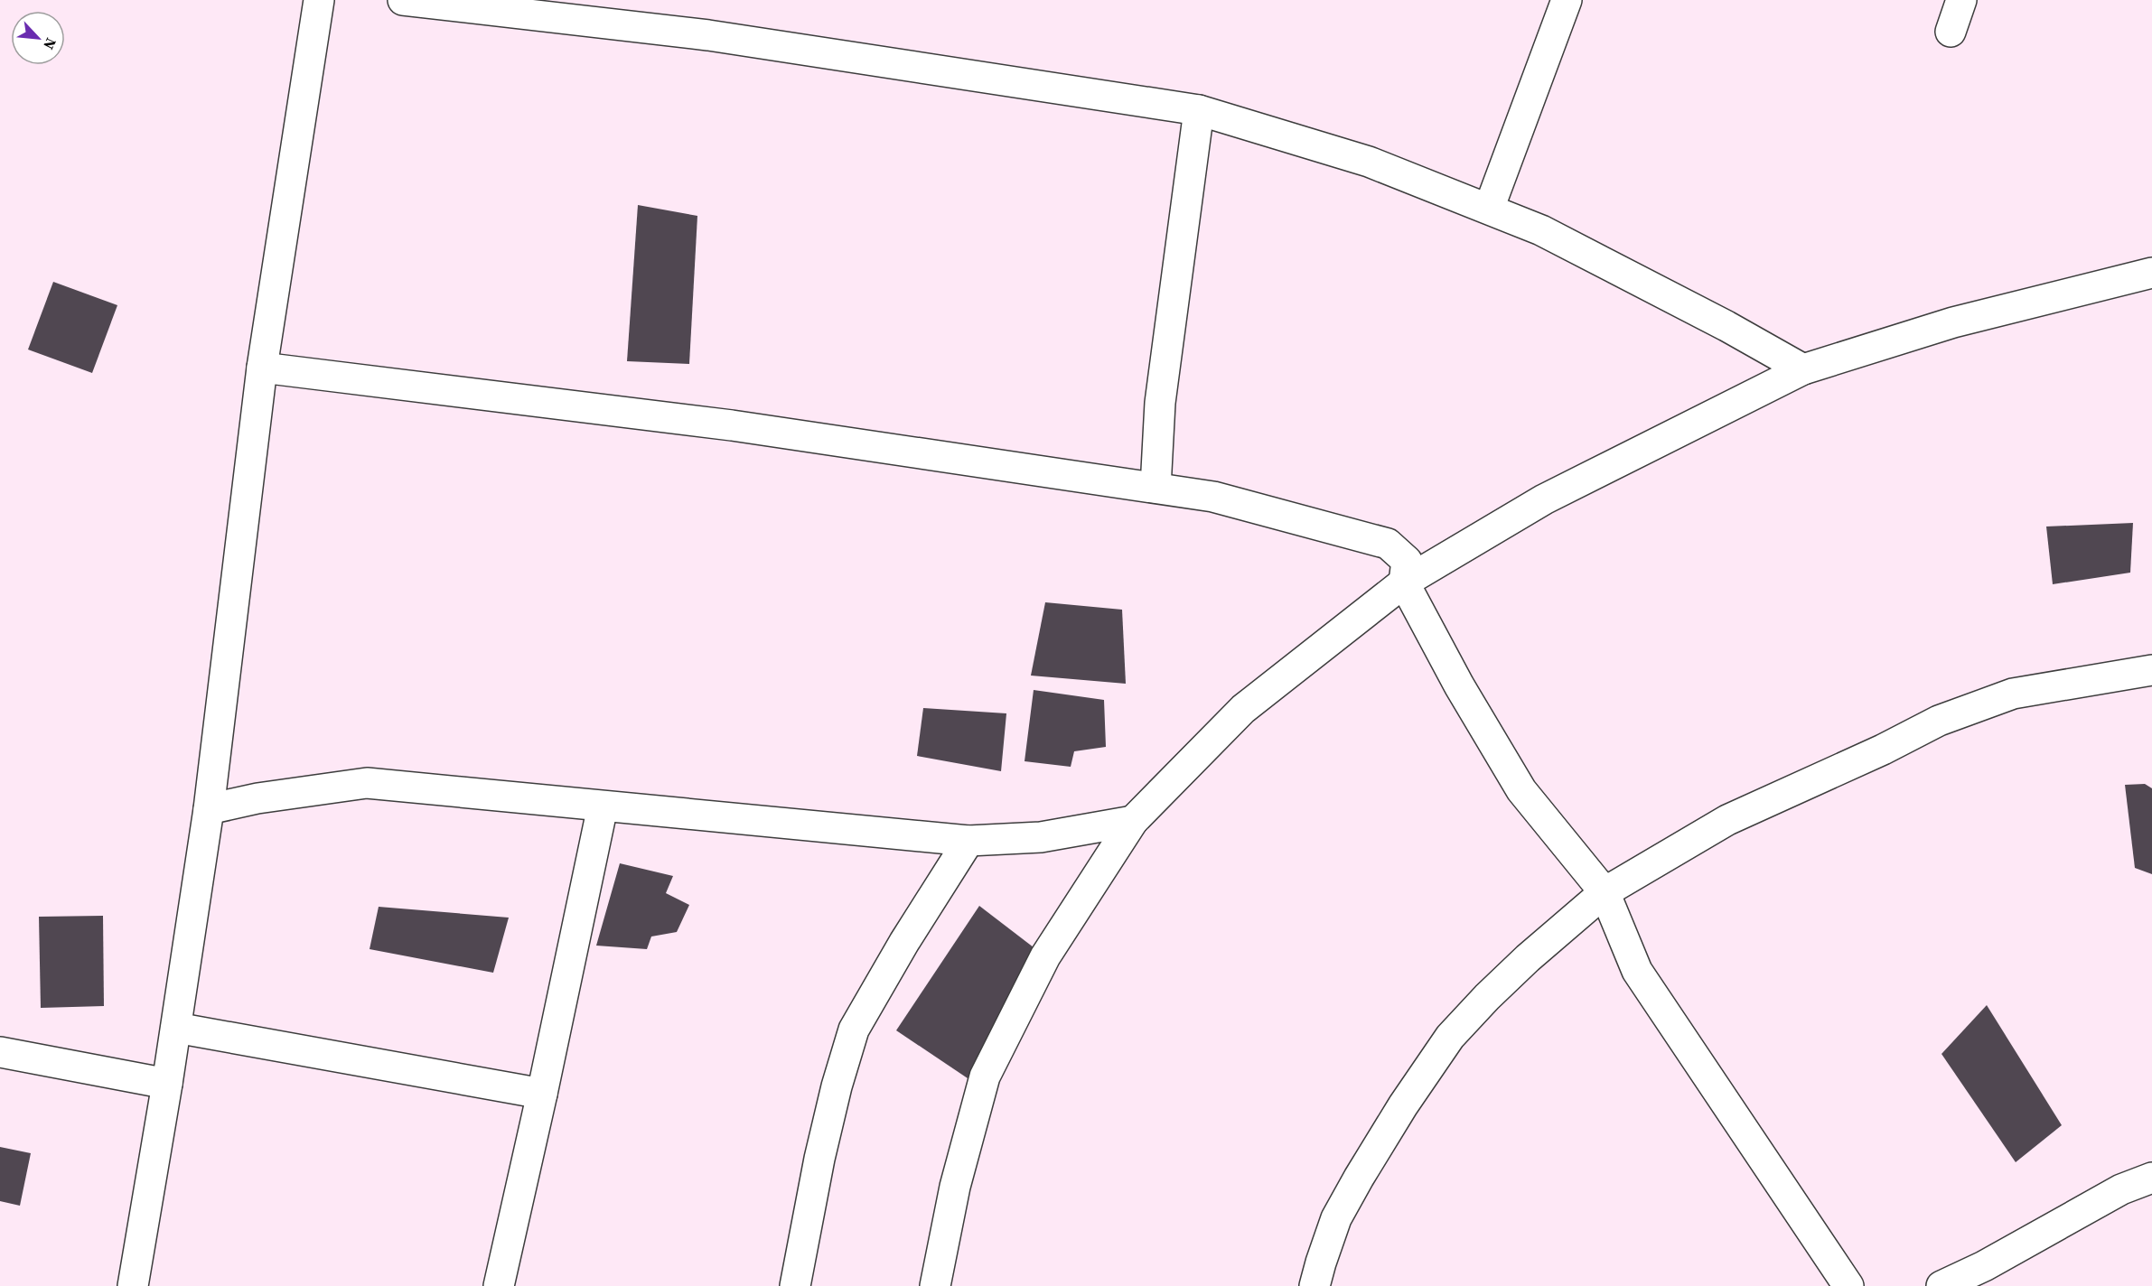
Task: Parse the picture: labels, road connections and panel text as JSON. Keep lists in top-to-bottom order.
{
  "north": "bottom right"
}
